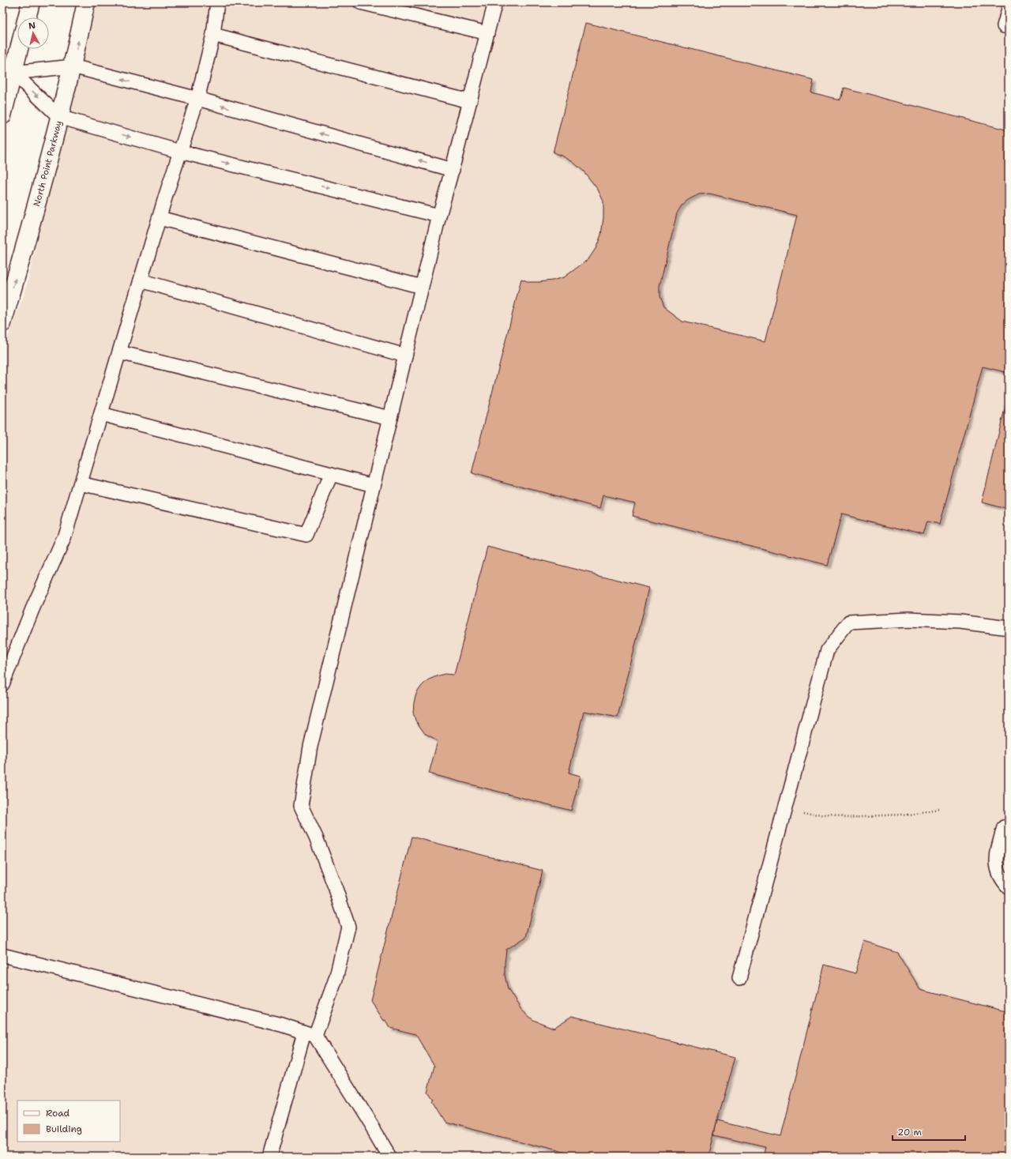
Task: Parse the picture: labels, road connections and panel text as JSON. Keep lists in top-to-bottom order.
{
  "streets": {
    "street": ["North Point Parkway"]
  },
  "one_way": ["North Point Parkway"],
  "legend": ["Road", "Building"],
  "scale_bar": "20 m",
  "north": "top"
}
